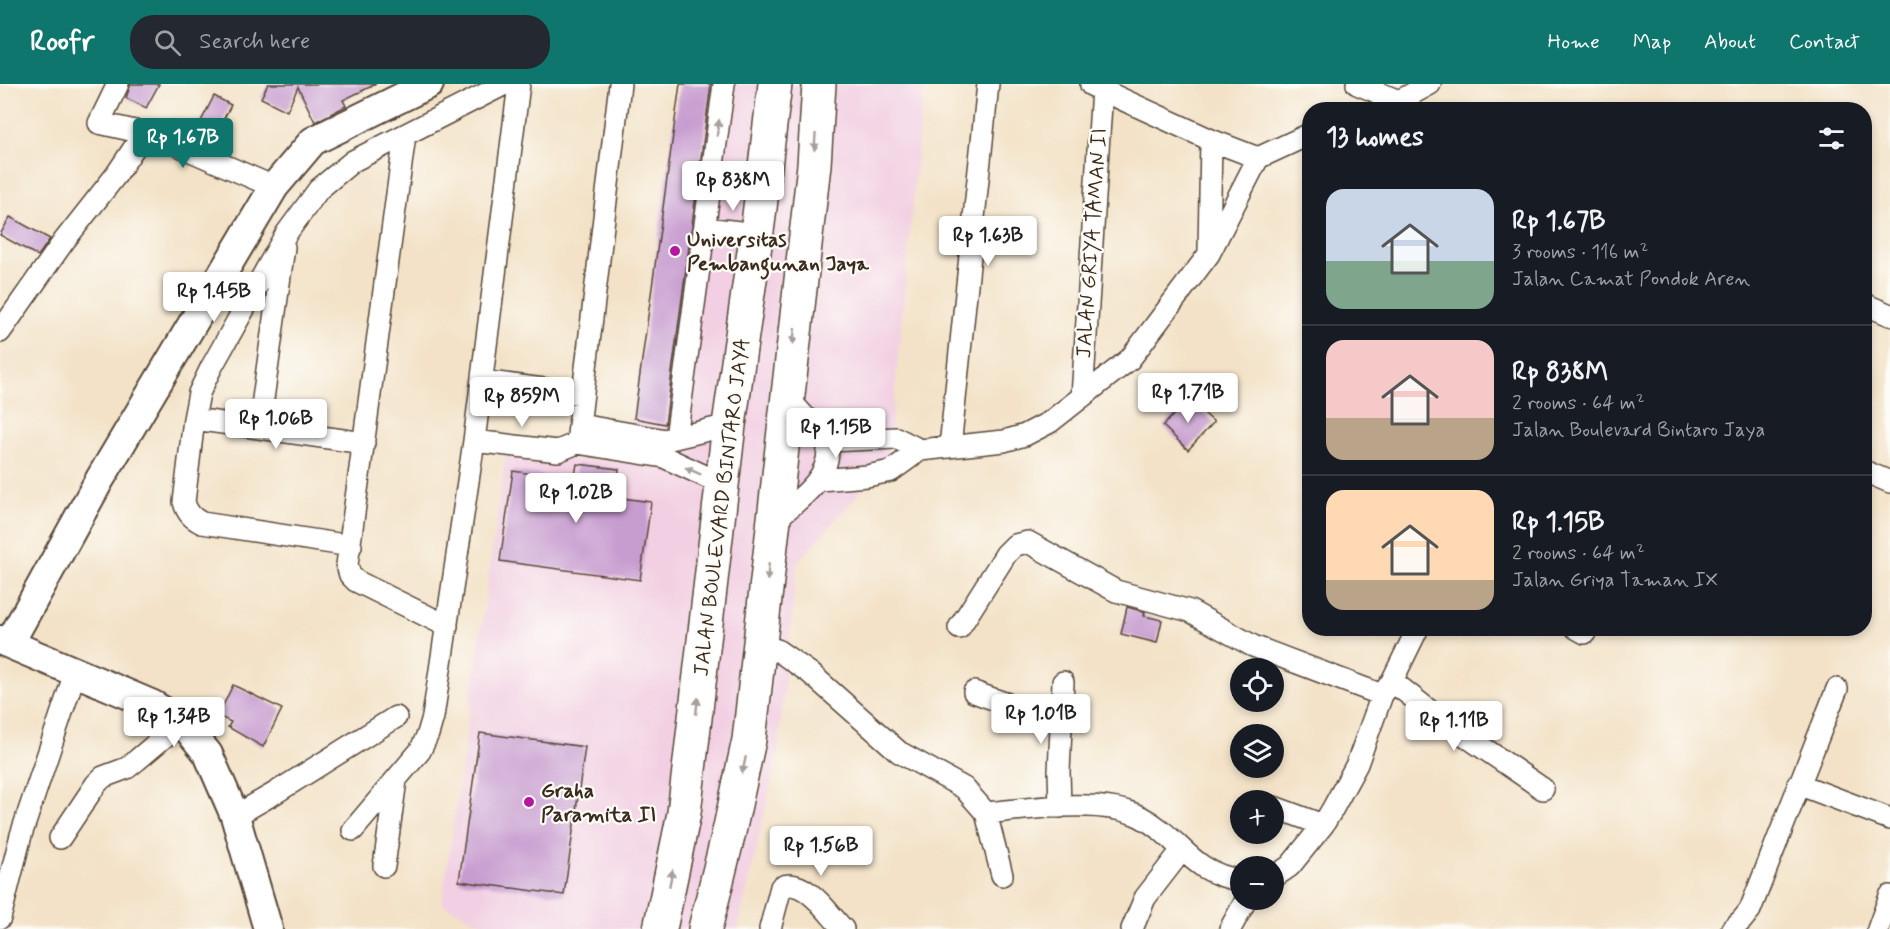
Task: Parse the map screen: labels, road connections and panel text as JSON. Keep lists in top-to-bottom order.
{
  "streets": {
    "main road": ["JALAN BOULEVARD BINTARO JAYA"],
    "street": ["JALAN GRIYA TAMAN II"]
  },
  "places": ["Universitas Pembangunan Jaya", "Graha Paramita II"],
  "page": {
    "header": "Roofr",
    "search": "Search here",
    "nav": [
      "Home",
      "Map",
      "About",
      "Contact"
    ],
    "heading": "13 homes",
    "price": [
      "Rp 1.67B",
      "Rp 838M",
      "Rp 1.63B",
      "Rp 1.45B",
      "Rp 1.71B",
      "Rp 859M",
      "Rp 1.06B",
      "Rp 1.15B",
      "Rp 1.02B",
      "Rp 1.01B",
      "Rp 1.34B",
      "Rp 1.11B",
      "Rp 1.56B"
    ],
    "list": [
      {
        "name": "Rp 1.67B",
        "note": "3 rooms · 116 m² · Jalan Camat Pondok Aren"
      },
      {
        "name": "Rp 838M",
        "note": "2 rooms · 64 m² · Jalan Boulevard Bintaro Jaya"
      },
      {
        "name": "Rp 1.15B",
        "note": "2 rooms · 64 m² · Jalan Griya Taman IX"
      }
    ],
    "map_buttons": ["+", "−"]
  }
}
